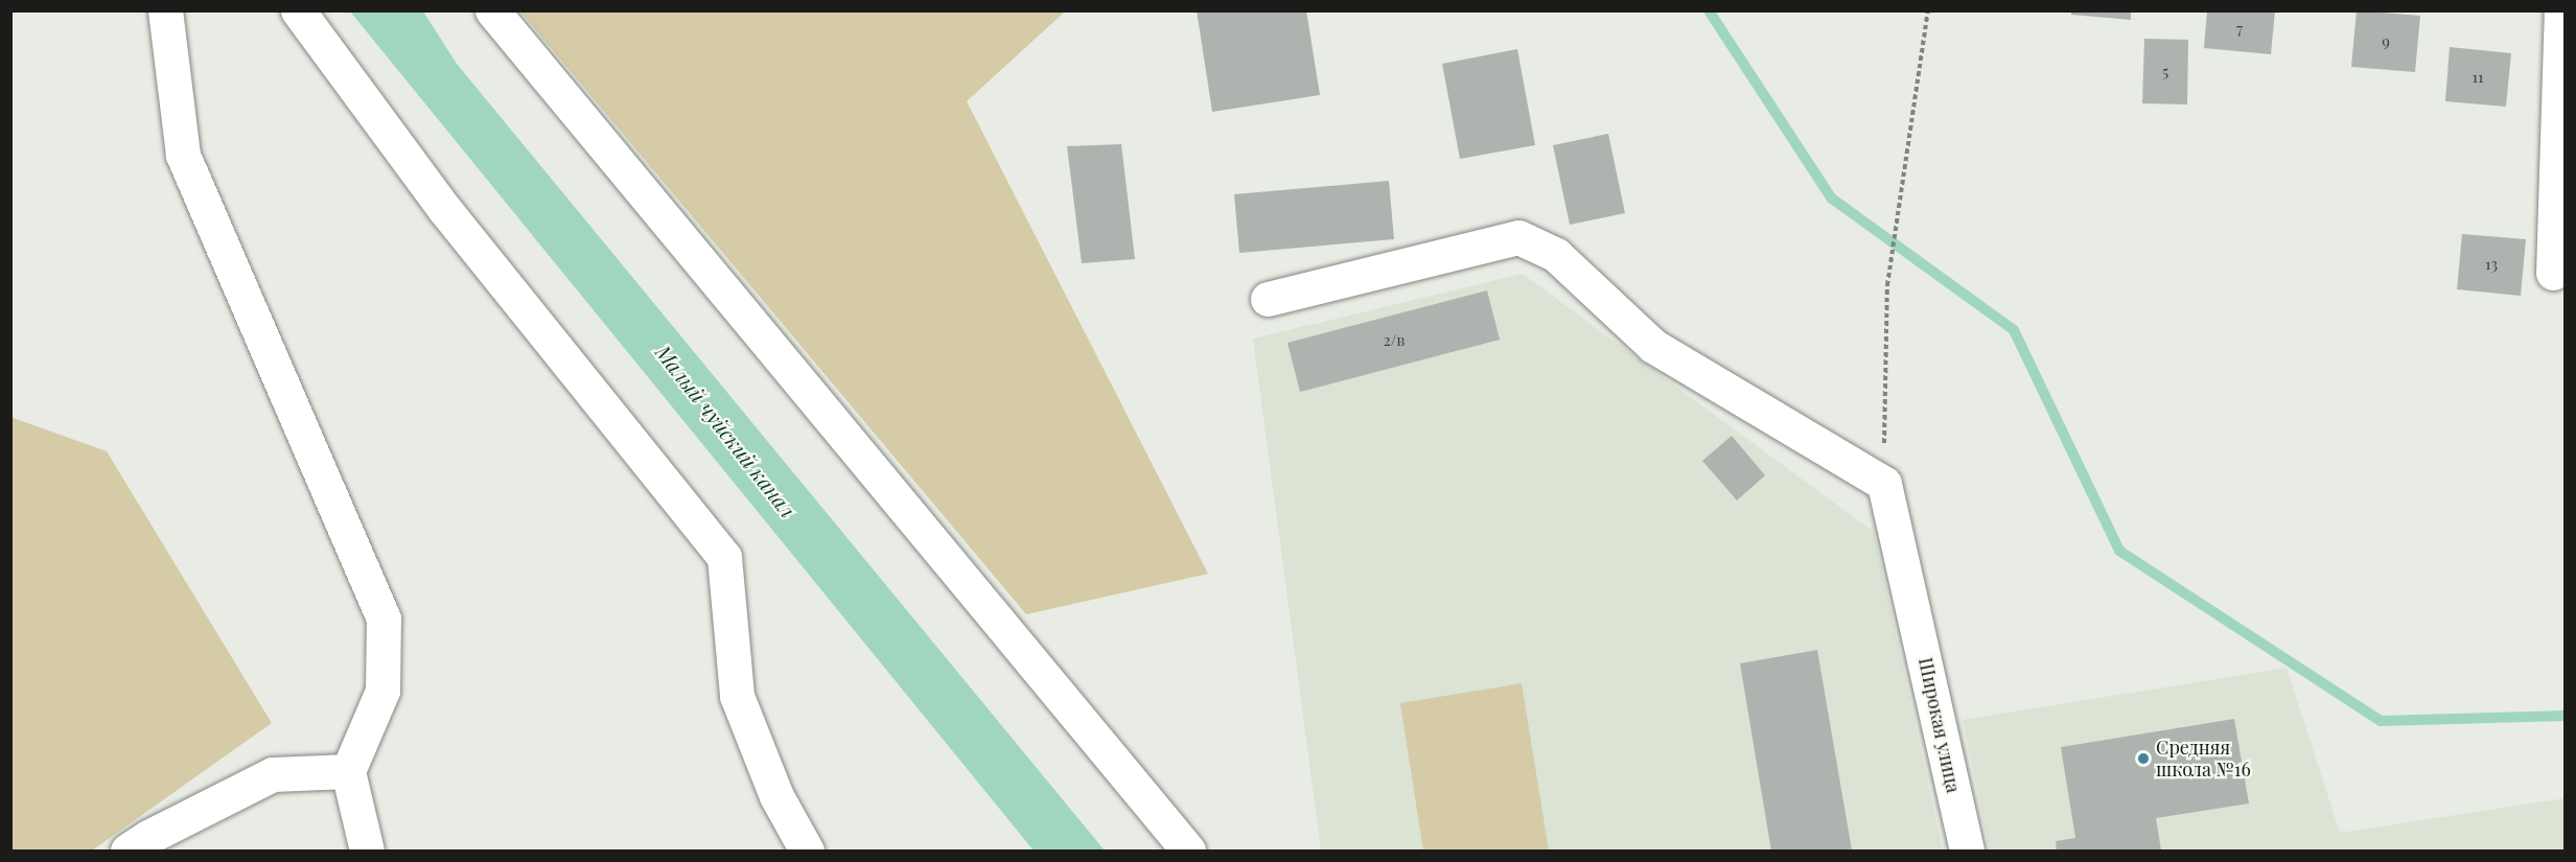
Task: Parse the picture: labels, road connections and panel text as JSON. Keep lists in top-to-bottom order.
{
  "streets": {
    "street": ["Широкая улица"]
  },
  "water": ["Малый чуйский канал"],
  "places": ["Средняя школа №16"],
  "house_numbers": [
    "7",
    "9",
    "5",
    "11",
    "13",
    "2/в"
  ]
}
